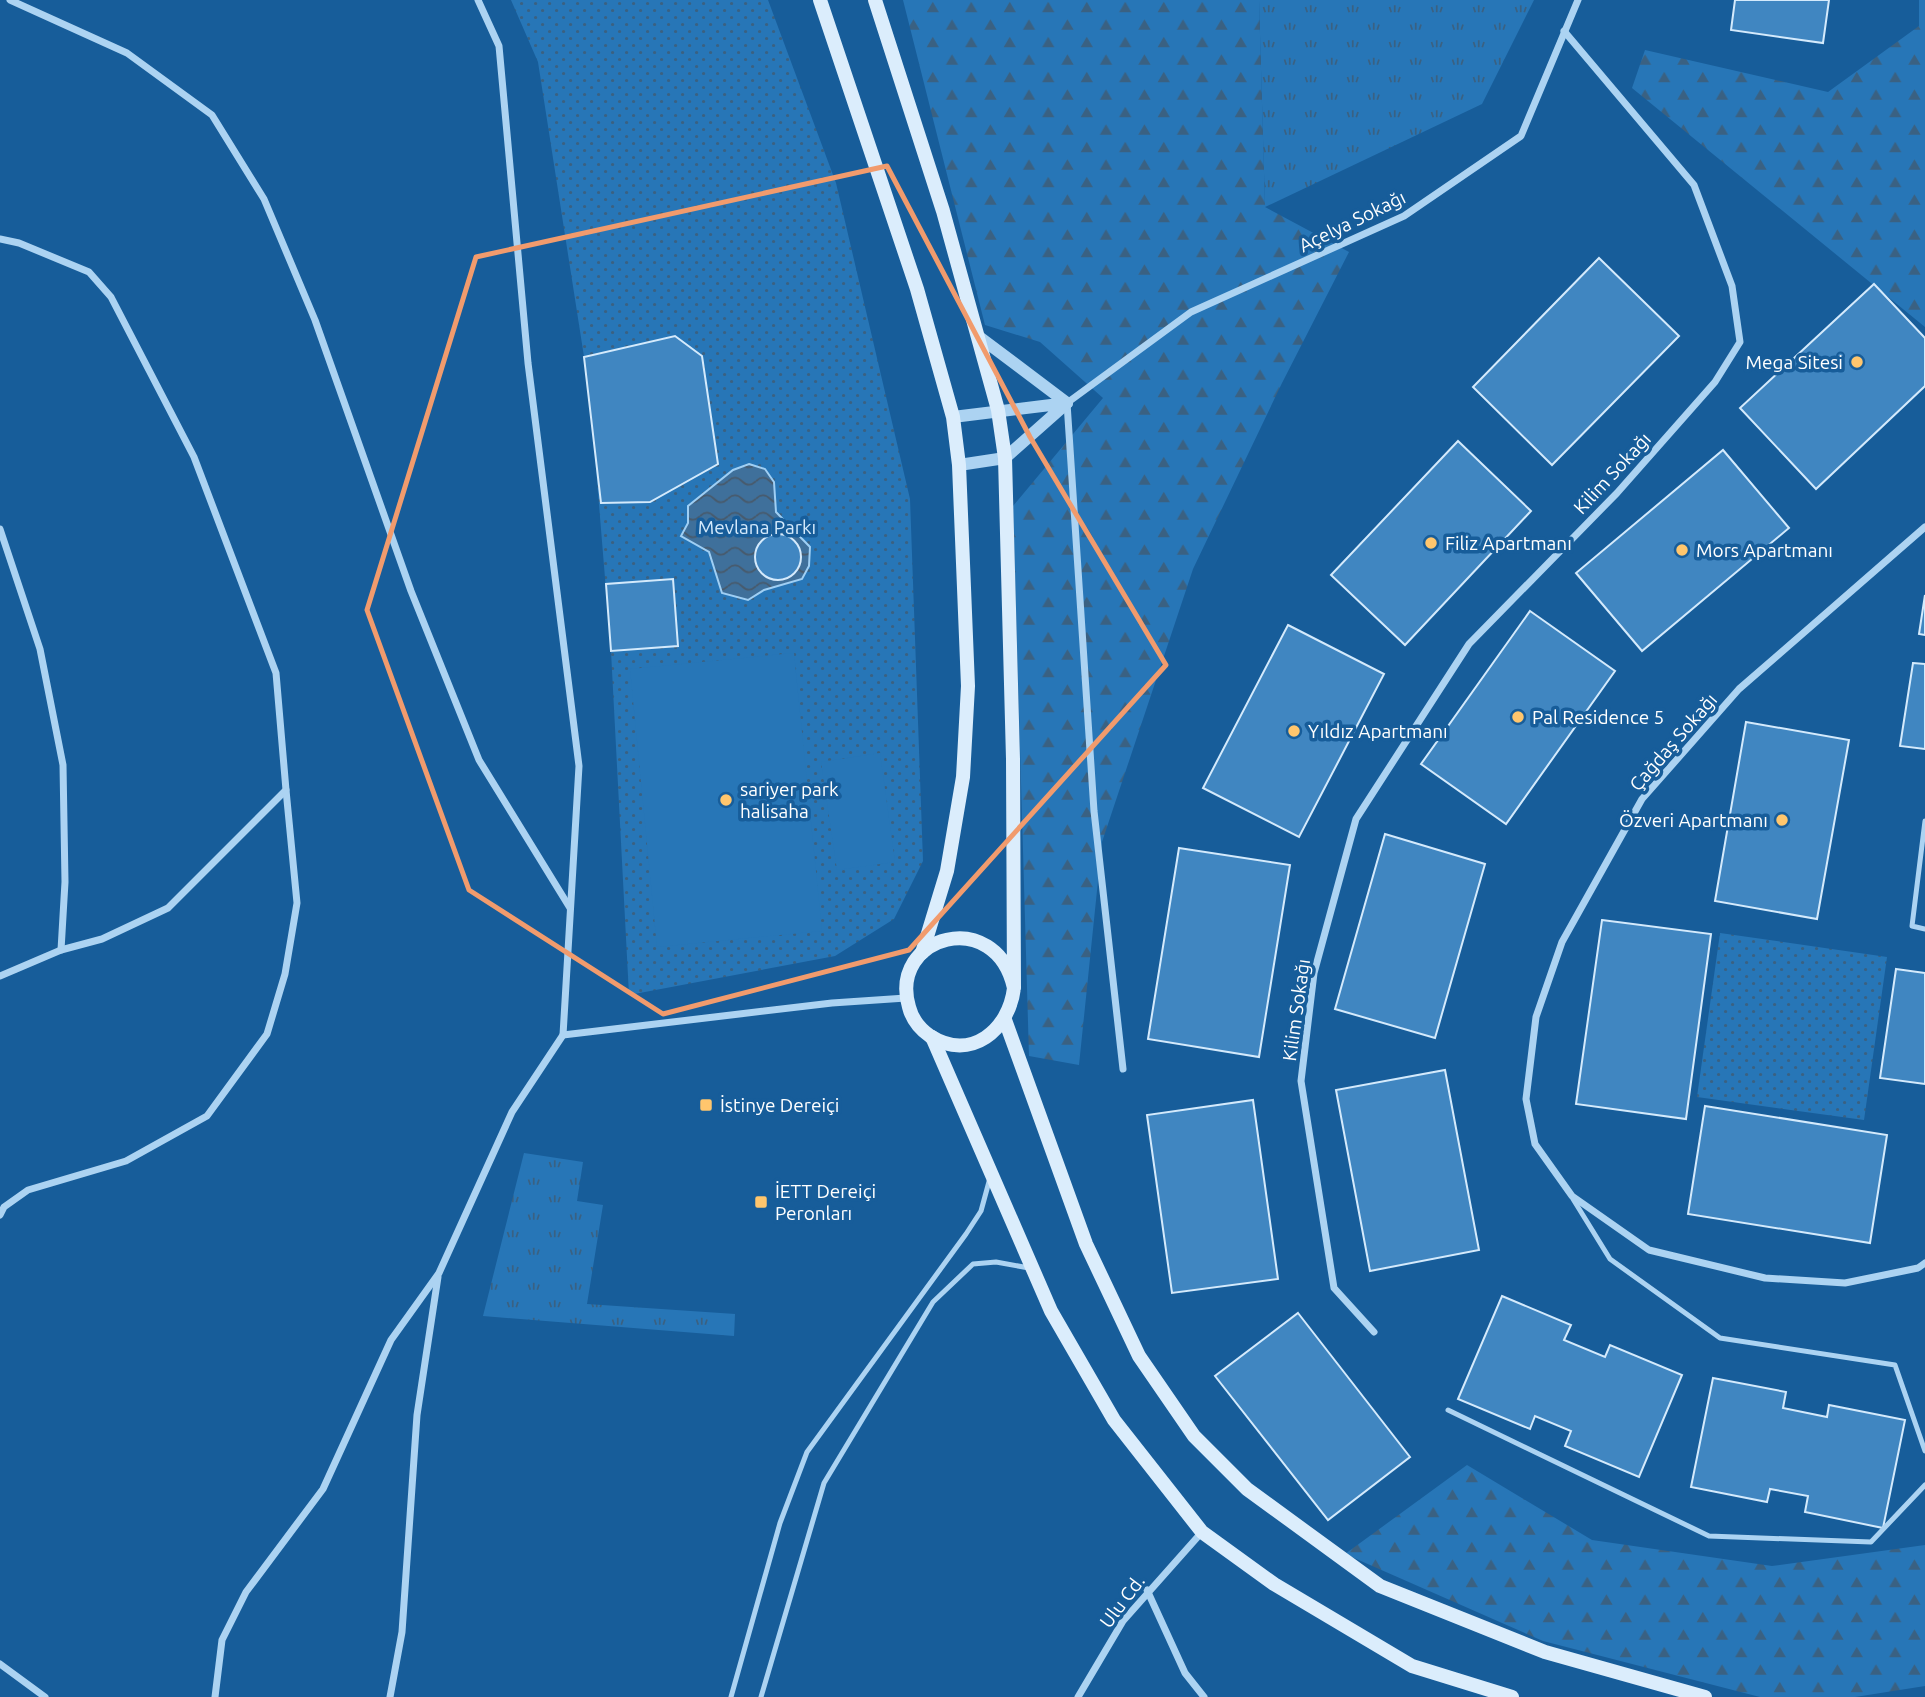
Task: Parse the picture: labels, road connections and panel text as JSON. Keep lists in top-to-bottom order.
{
  "streets": {
    "street": [
      "Açelya Sokağı",
      "Kilim Sokağı",
      "Çağdaş Sokağı",
      "Ulu Cd."
    ]
  },
  "crossings": [
    ["Açelya Sokağı", "Kilim Sokağı"]
  ],
  "parks": ["Mevlana Parkı"],
  "places": {
    "other": [
      "Mega Sitesi",
      "Filiz Apartmanı",
      "Mors Apartmanı",
      "Pal Residence 5",
      "Yıldız Apartmanı",
      "sariyer park halisaha",
      "Özveri Apartmanı"
    ],
    "transit": ["İstinye Dereiçi", "İETT Dereiçi Peronları"]
  }
}
